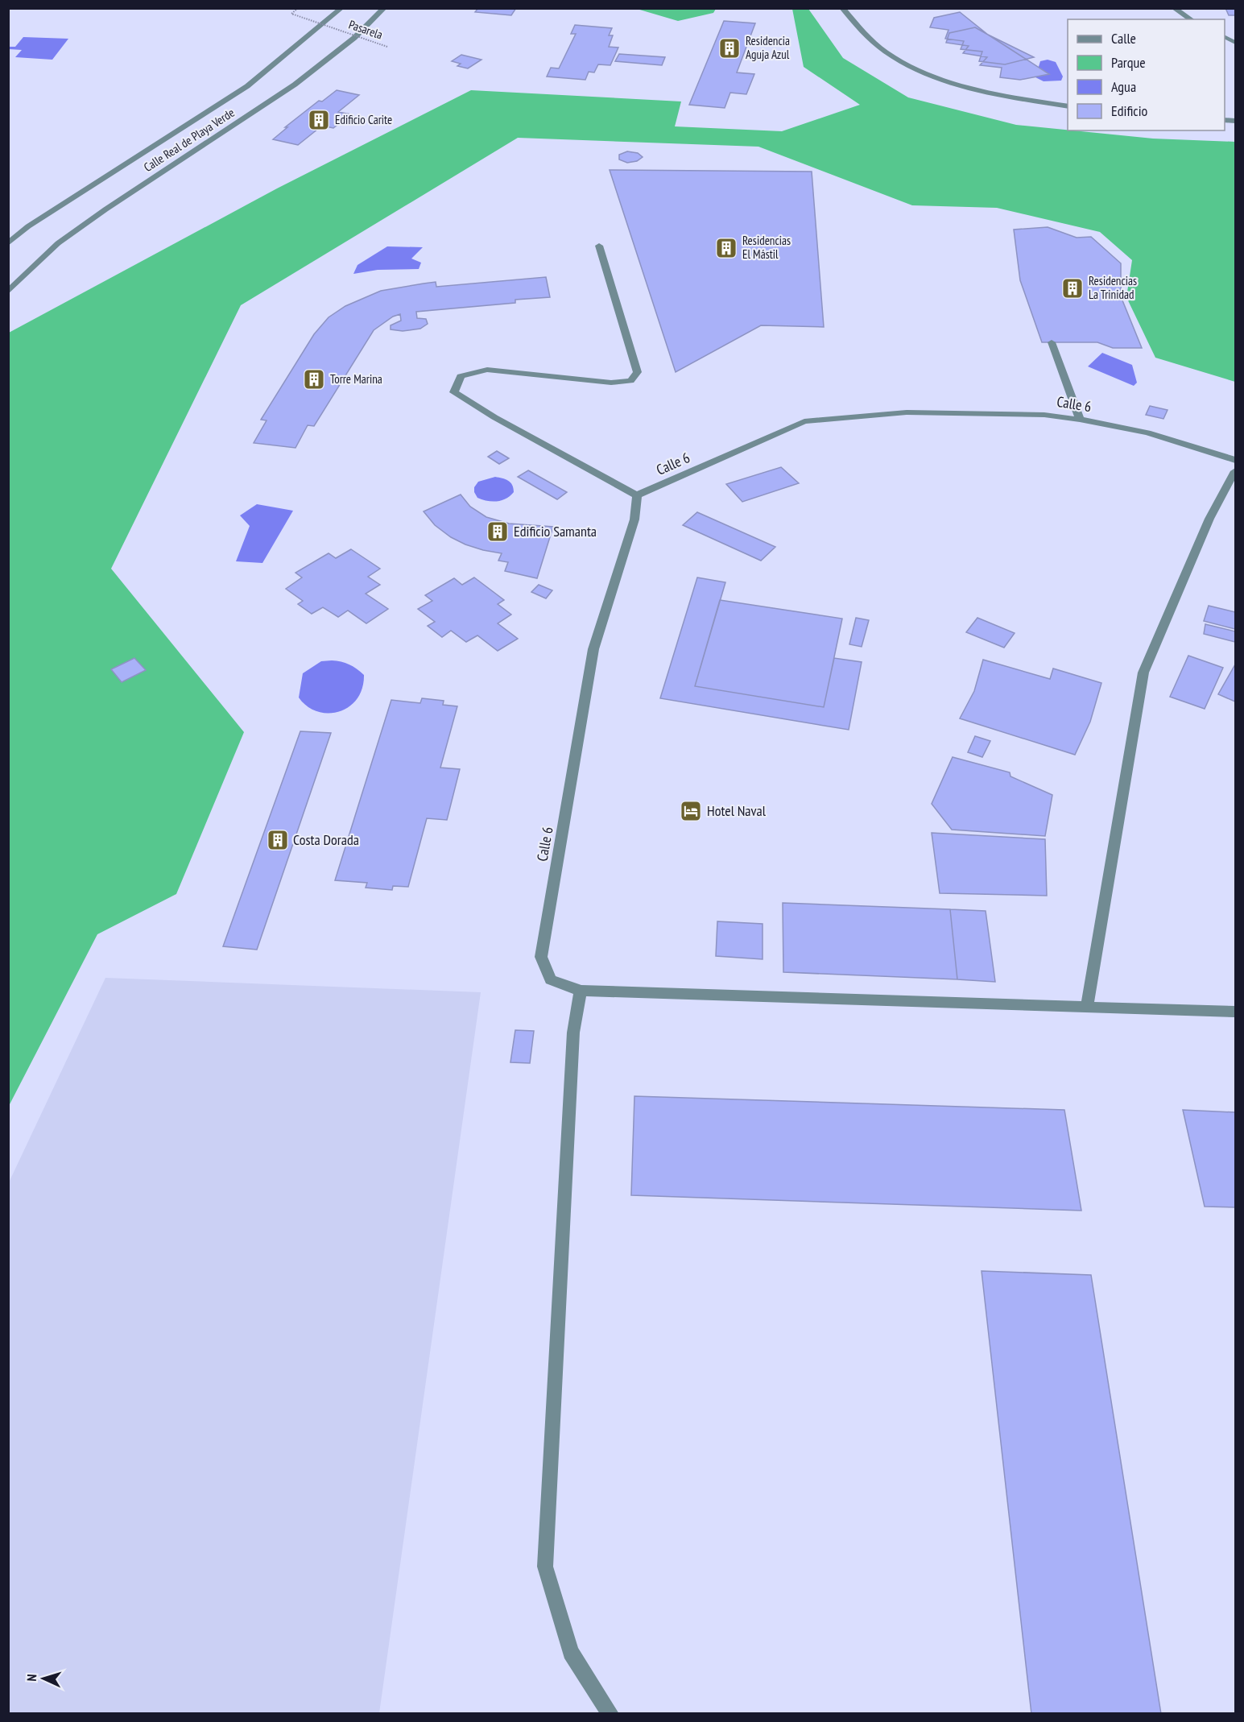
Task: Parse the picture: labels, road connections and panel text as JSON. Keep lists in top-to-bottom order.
{
  "streets": {
    "street": ["Calle Real de Playa Verde", "Calle 6"],
    "path": ["Pasarela"]
  },
  "places": {
    "building": [
      "Residencia Aguja Azul",
      "Edificio Carite",
      "Residencias El Mástil",
      "Residencias La Trinidad",
      "Torre Marina",
      "Edificio Samanta",
      "Costa Dorada"
    ],
    "hotel": ["Hotel Naval"]
  },
  "legend": [
    "Calle",
    "Parque",
    "Agua",
    "Edificio"
  ],
  "north": "left"
}
